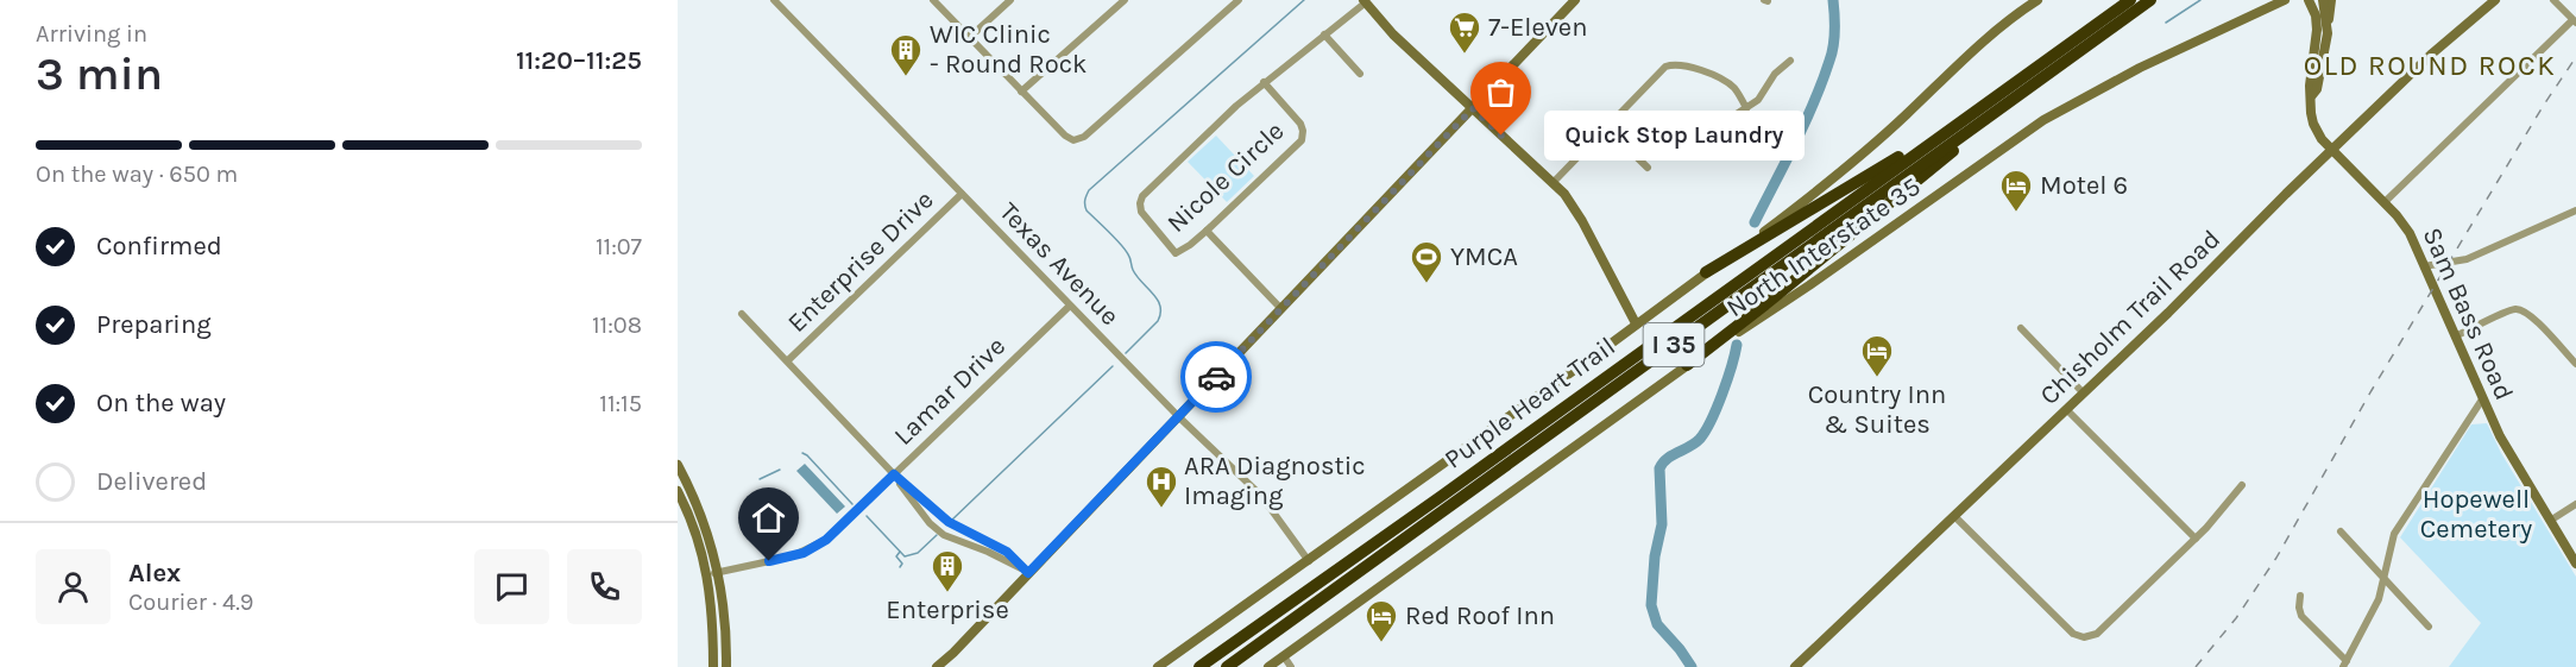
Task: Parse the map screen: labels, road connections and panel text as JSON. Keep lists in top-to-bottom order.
{
  "streets": {
    "highway": ["I 35", "Purple Heart Trail"],
    "main road": ["North Interstate 35", "Sam Bass Road", "Chisholm Trail Road"],
    "street": [
      "Nicole Circle",
      "Enterprise Drive",
      "Texas Avenue",
      "Lamar Drive"
    ]
  },
  "crossings": [
    ["North Interstate 35", "Texas Avenue"],
    ["Enterprise Drive", "Texas Avenue"],
    ["Texas Avenue", "Lamar Drive"],
    ["Sam Bass Road", "Chisholm Trail Road"]
  ],
  "districts": ["OLD ROUND ROCK"],
  "parks": ["Hopewell Cemetery"],
  "places": {
    "supermarket": ["7-Eleven"],
    "building": ["WIC Clinic - Round Rock", "Enterprise"],
    "other": ["Quick Stop Laundry"],
    "hotel": ["Motel 6", "Country Inn & Suites", "Red Roof Inn"],
    "sports": ["YMCA"],
    "hospital": ["ARA Diagnostic Imaging"]
  },
  "page": {
    "heading": ["3 min", "Arriving in", "11:20–11:25"],
    "panel": ["Alex", "Courier · 4.9"],
    "bubble": "Quick Stop Laundry",
    "bar": "On the way · 650 m",
    "list": [
      ["Confirmed", "11:07"],
      ["Preparing", "11:08"],
      ["On the way", "11:15"],
      "Delivered"
    ]
  }
}
